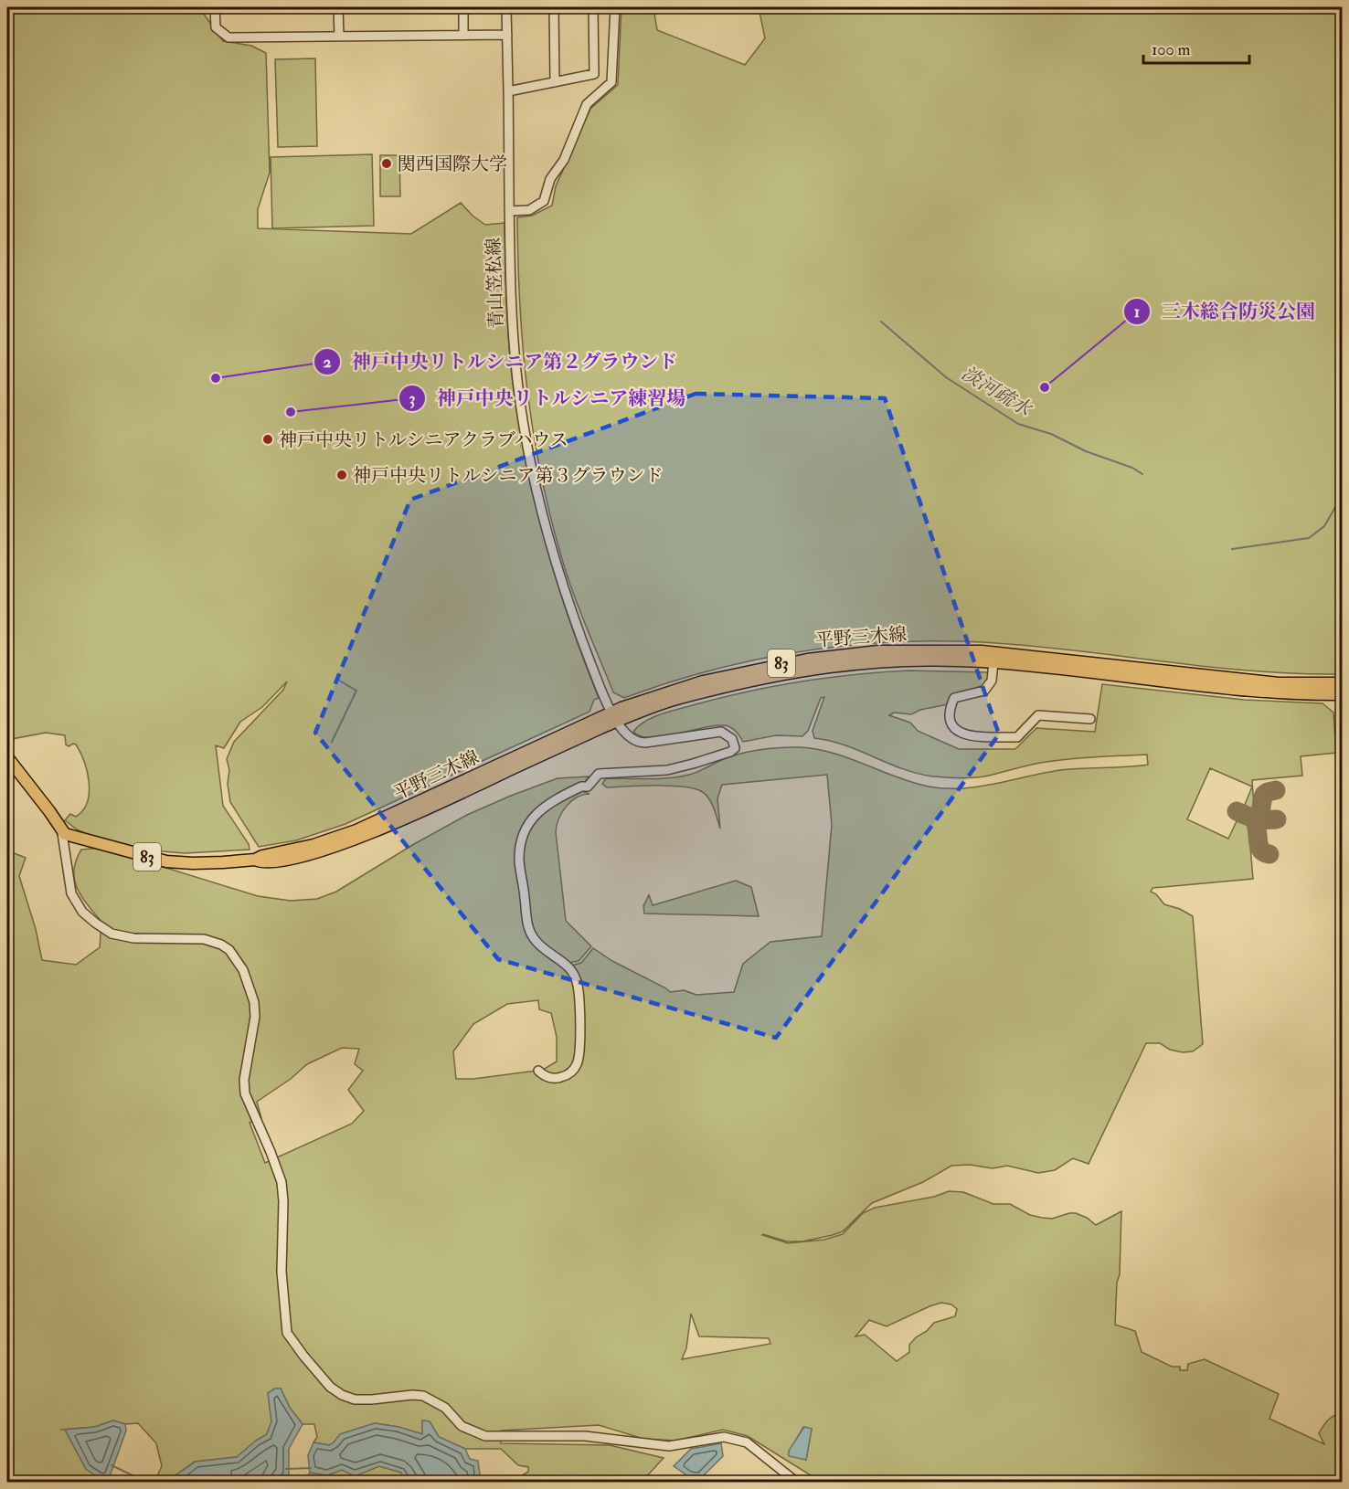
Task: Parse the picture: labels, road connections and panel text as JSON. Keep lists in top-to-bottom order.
{
  "streets": {
    "main road": ["平野三木線", "83"],
    "street": ["青山笠松線"]
  },
  "crossings": [
    ["青山笠松線", "平野三木線"]
  ],
  "water": ["淡河疏水"],
  "places": [
    "関西国際大学",
    "神戸中央リトルシニア第２グラウンド",
    "三木総合防災公園",
    "神戸中央リトルシニア練習場",
    "神戸中央リトルシニアクラブハウス",
    "神戸中央リトルシニア第３グラウンド"
  ],
  "scale_bar": "100 m"
}
